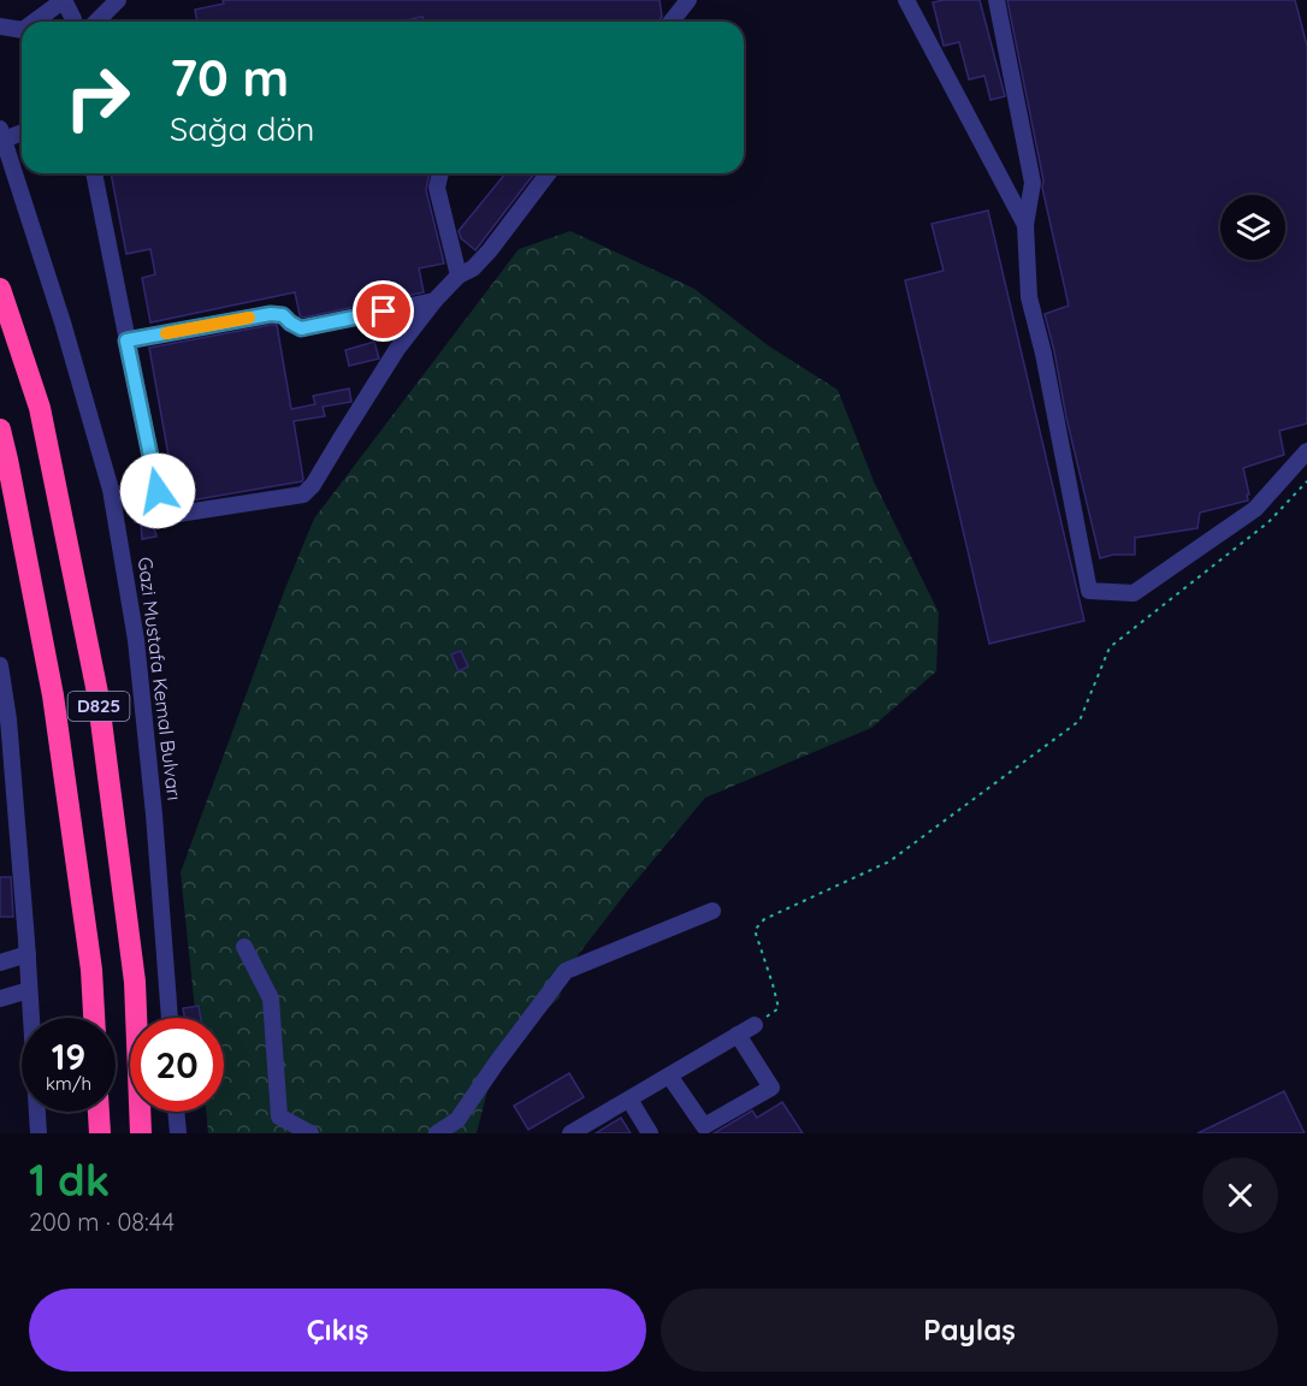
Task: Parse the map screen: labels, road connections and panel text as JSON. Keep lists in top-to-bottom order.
{
  "streets": {
    "highway": ["D825"],
    "street": ["Gazi Mustafa Kemal Bulvarı"]
  },
  "page": {
    "turn": ["70 m", "Sağa dön"],
    "speed": "19 km/h",
    "limit": "20",
    "heading": ["1 dk", "200 m · 08:44"],
    "buttons": ["Çıkış", "Paylaş"]
  }
}
